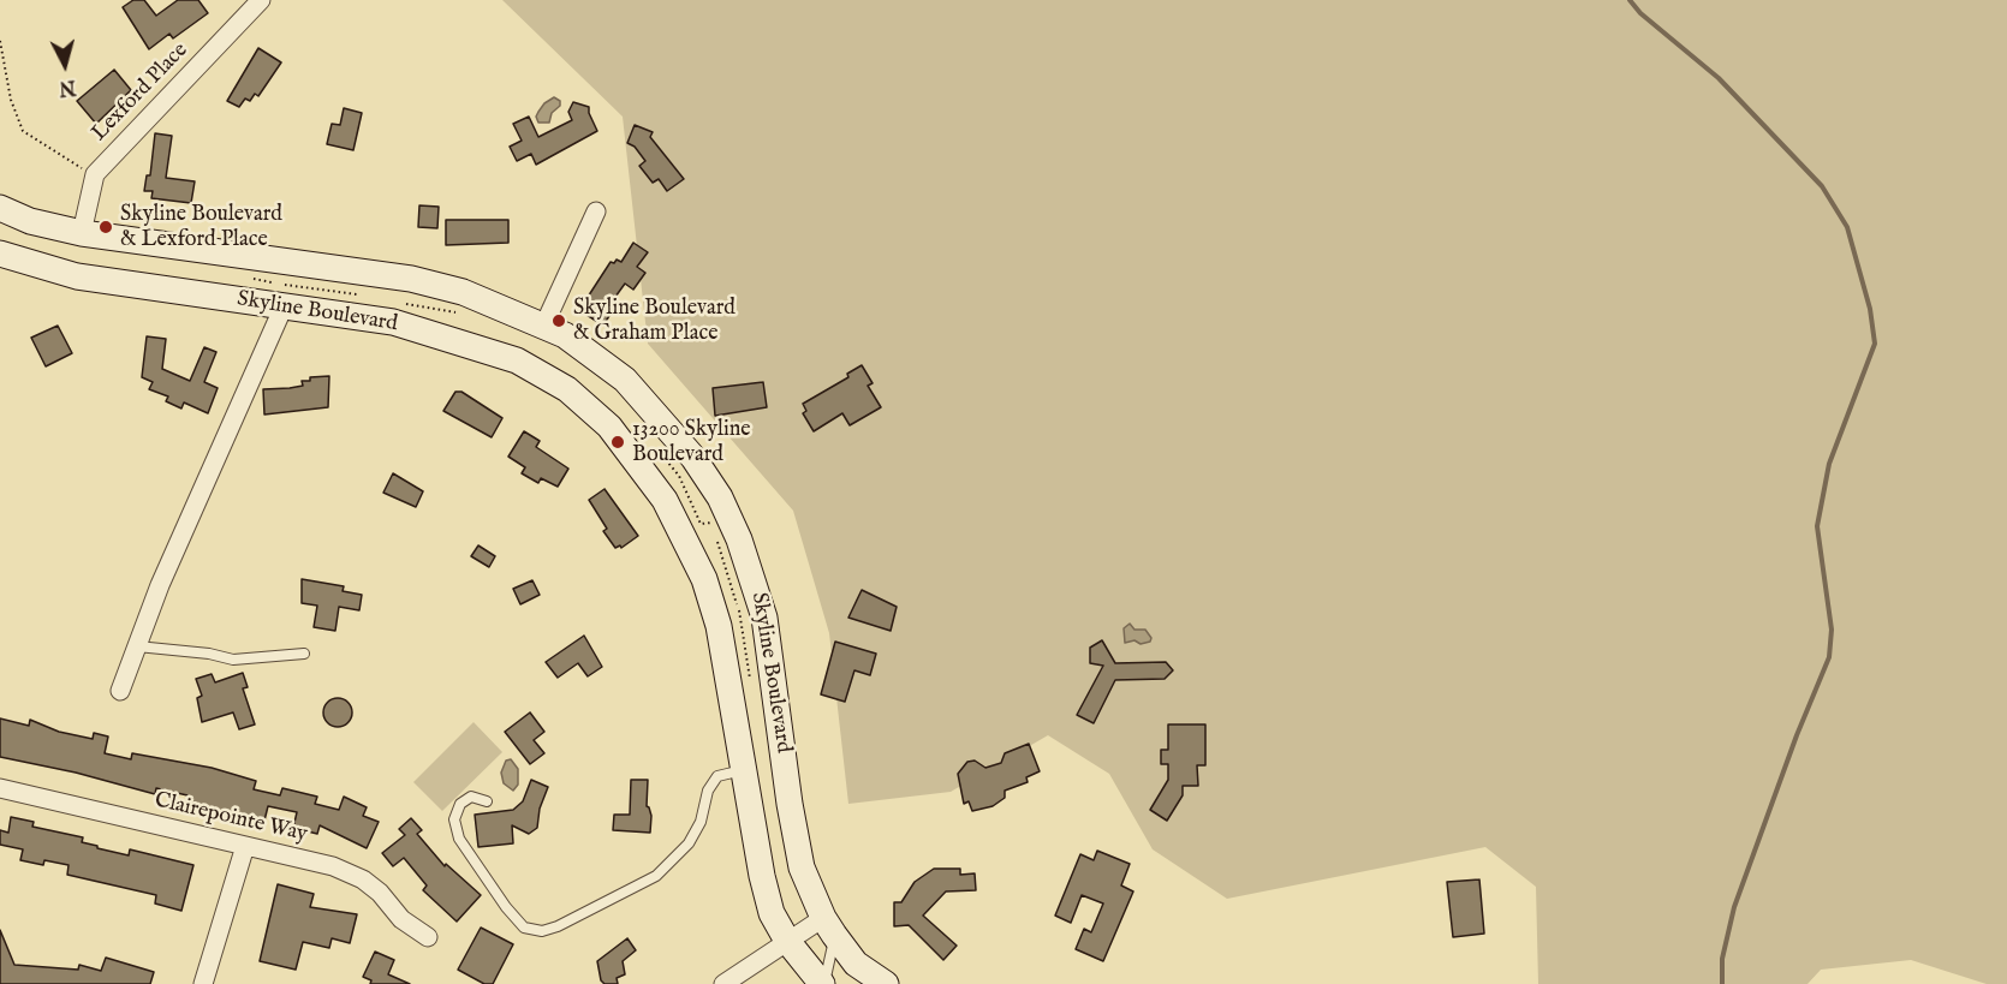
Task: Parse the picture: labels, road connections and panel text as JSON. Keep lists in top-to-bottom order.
{
  "streets": {
    "main road": ["Skyline Boulevard"],
    "street": ["Lexford Place", "Clairepointe Way"]
  },
  "crossings": [
    ["Lexford Place", "Skyline Boulevard"]
  ],
  "places": ["Skyline Boulevard & Lexford Place", "Skyline Boulevard & Graham Place", "13200 Skyline Boulevard"],
  "north": "bottom"
}
